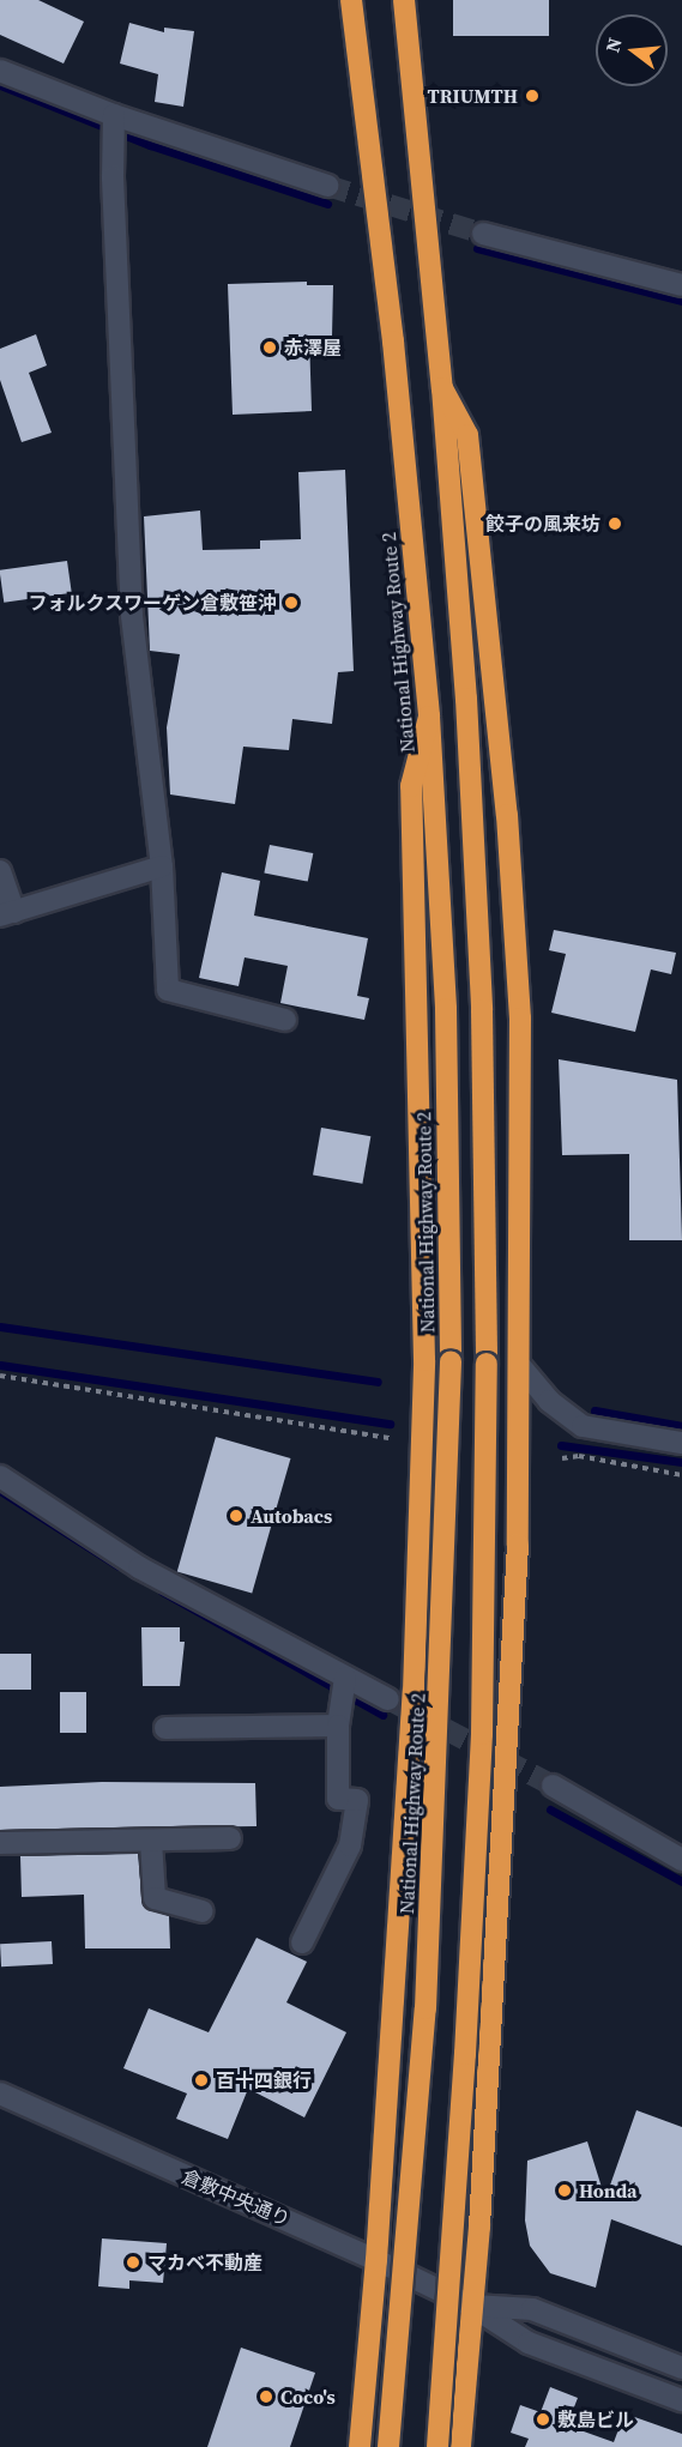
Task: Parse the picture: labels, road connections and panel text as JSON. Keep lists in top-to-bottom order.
{
  "streets": {
    "highway": ["National Highway Route 2"],
    "street": ["倉敷中央通り"]
  },
  "places": [
    "TRIUMTH",
    "赤澤屋",
    "餃子の風来坊",
    "フォルクスワーゲン倉敷笹沖",
    "Autobacs",
    "百十四銀行",
    "Honda",
    "マカベ不動産",
    "Coco's",
    "敷島ビル"
  ],
  "north": "left"
}
